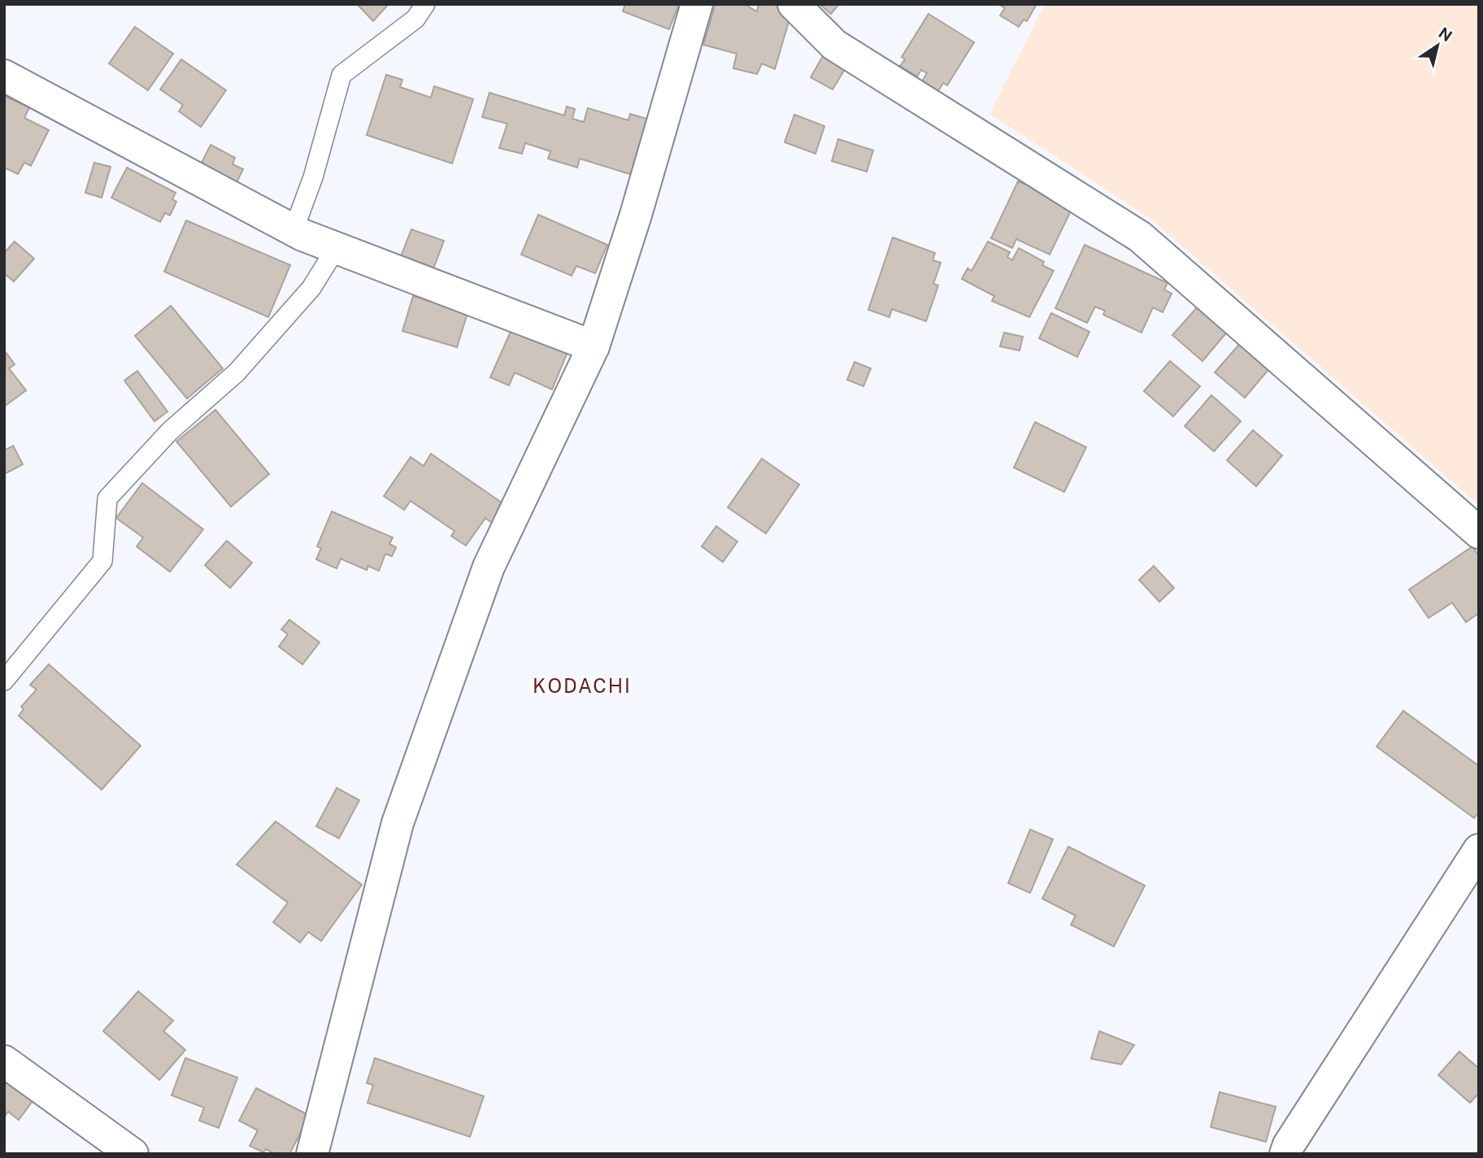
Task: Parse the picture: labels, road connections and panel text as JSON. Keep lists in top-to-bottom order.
{
  "districts": ["KODACHI"],
  "north": "top right"
}
